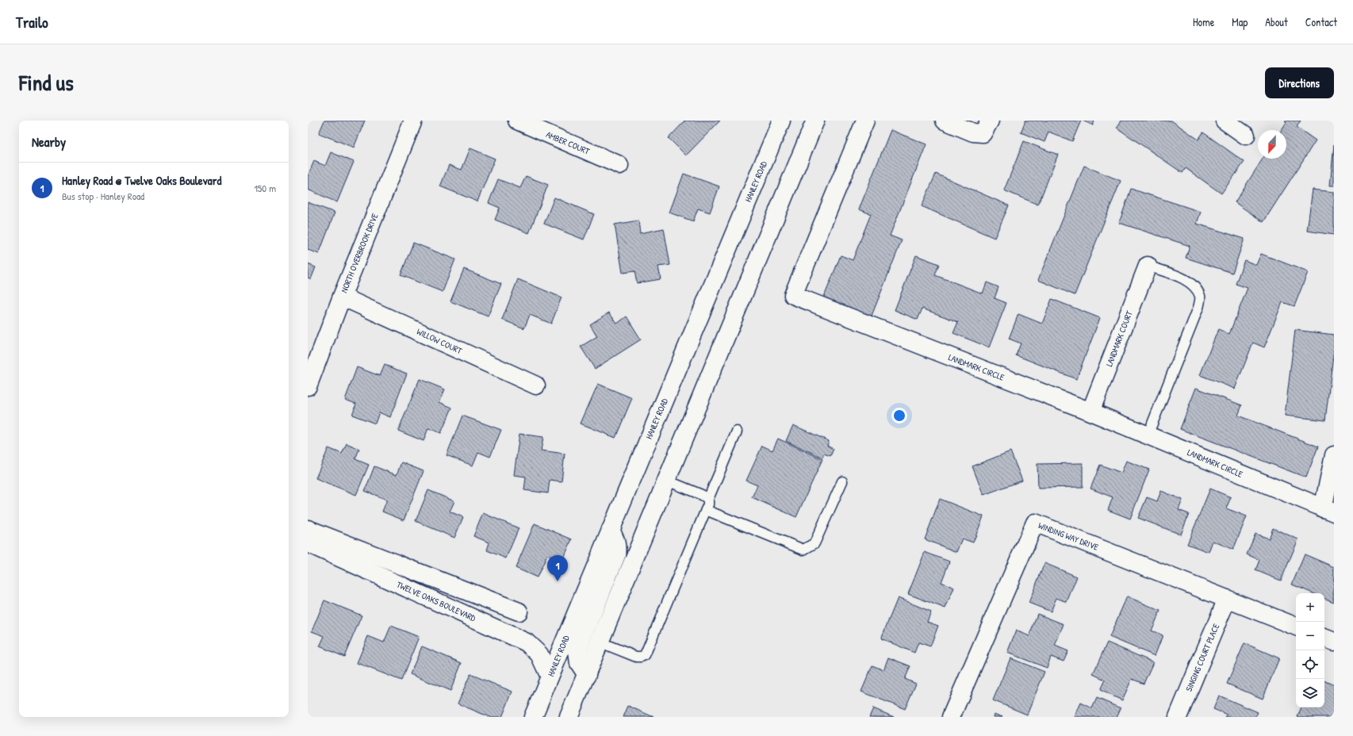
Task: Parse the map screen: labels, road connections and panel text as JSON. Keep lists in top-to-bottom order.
{
  "streets": {
    "street": [
      "AMBER COURT",
      "HANLEY ROAD",
      "NORTH OVERBROOK DRIVE",
      "LANDMARK COURT",
      "WILLOW COURT",
      "LANDMARK CIRCLE",
      "WINDING WAY DRIVE",
      "TWELVE OAKS BOULEVARD",
      "SINGING COURT PLACE"
    ]
  },
  "crossings": [
    ["HANLEY ROAD", "TWELVE OAKS BOULEVARD"],
    ["NORTH OVERBROOK DRIVE", "WILLOW COURT"],
    ["LANDMARK COURT", "LANDMARK CIRCLE"],
    ["WINDING WAY DRIVE", "SINGING COURT PLACE"]
  ],
  "north": "bottom",
  "page": {
    "header": "Trailo",
    "nav": [
      "Home",
      "Map",
      "About",
      "Contact"
    ],
    "title": "Find us",
    "buttons": "Directions",
    "heading": "Nearby",
    "list": [
      {
        "mark": "1",
        "name": "Hanley Road @ Twelve Oaks Boulevard",
        "note": "Bus stop · Hanley Road",
        "value": "150 m"
      }
    ],
    "pins": "1",
    "map_buttons": ["+", "−"]
  }
}
